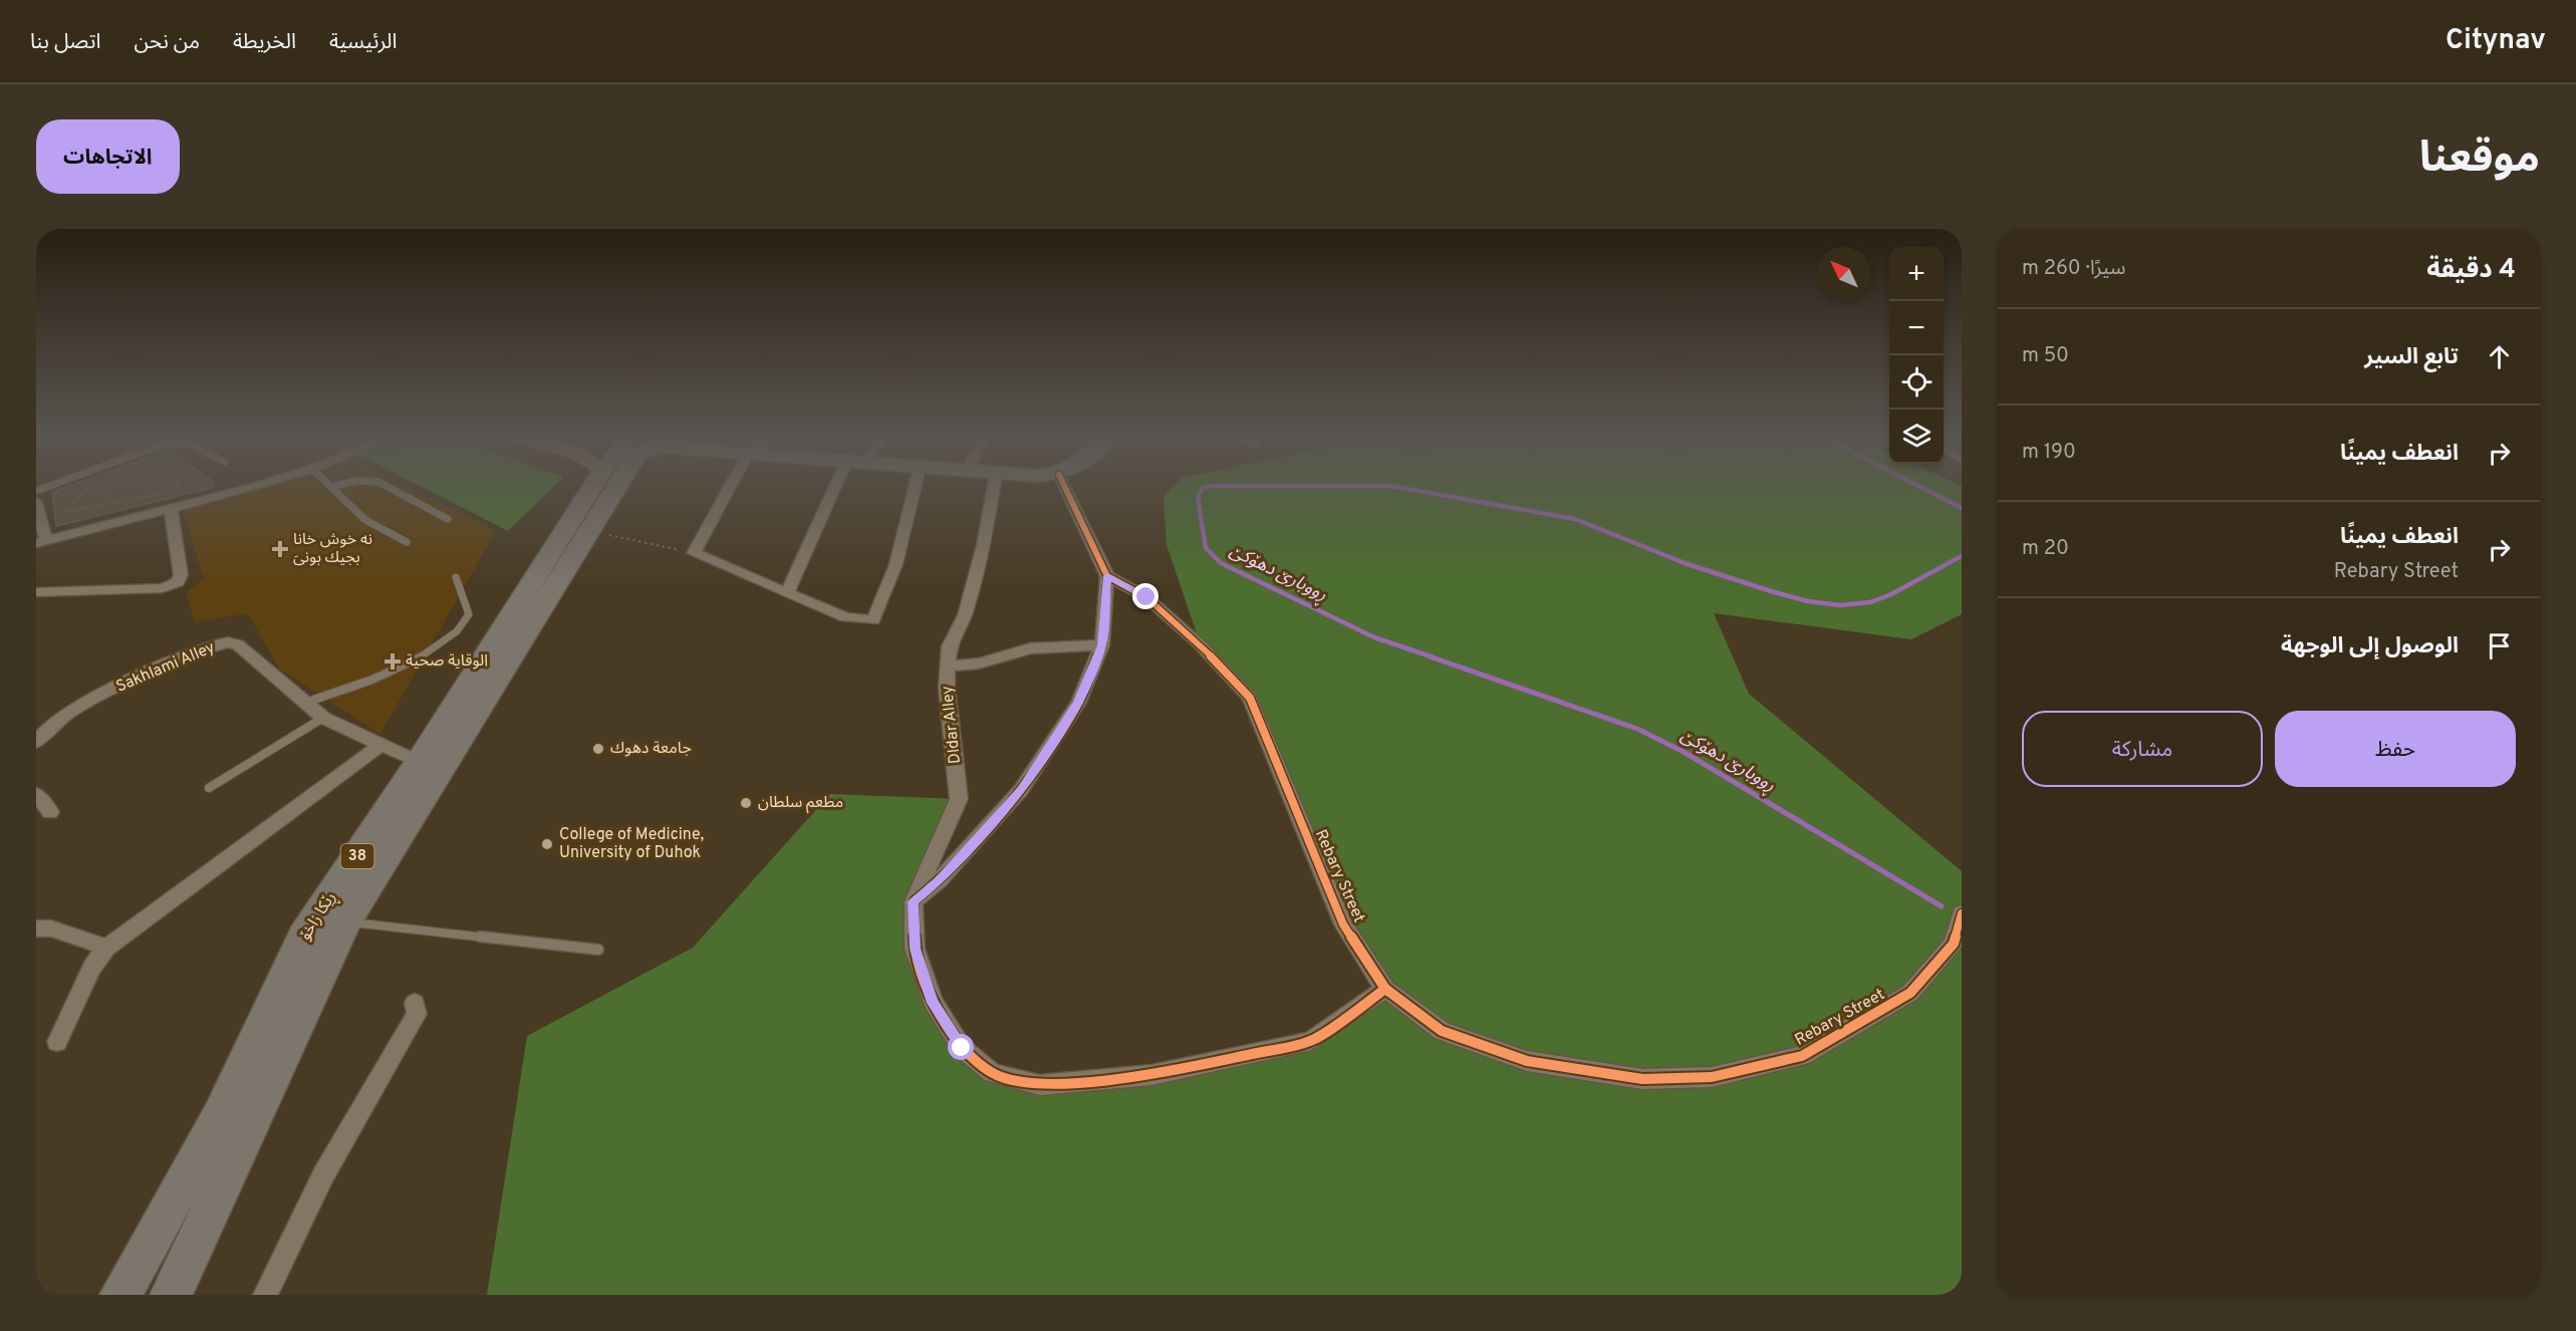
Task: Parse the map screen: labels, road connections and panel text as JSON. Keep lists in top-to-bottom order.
{
  "streets": {
    "highway": ["38", "ڕێکا زاخۆ"],
    "street": ["Sakhlami Alley", "Dldar Alley", "Rebary Street"]
  },
  "crossings": [
    ["Sakhlami Alley", "ڕێکا زاخۆ"]
  ],
  "water": ["ڕووبارێ دهۆكێ"],
  "places": {
    "health": ["نه خوش خانا بجيك بونىَ", "الوقایة صحیة"],
    "other": ["جامعة دهوك", "مطعم سلطان", "College of Medicine, University of Duhok"]
  },
  "north": "top left",
  "page": {
    "header": "Citynav",
    "nav": [
      "الرئيسية",
      "الخريطة",
      "من نحن",
      "اتصل بنا"
    ],
    "title": "موقعنا",
    "buttons": [
      "الاتجاهات",
      ["حفظ", "مشاركة"]
    ],
    "heading": ["4 دقيقة", "سيرًا · 260 m"],
    "map_buttons": ["+", "−"],
    "list": [
      ["تابع السير", "50 m"],
      ["انعطف يمينًا", "190 m"],
      ["انعطف يمينًا", "Rebary Street", "20 m"],
      "الوصول إلى الوجهة"
    ]
  }
}
